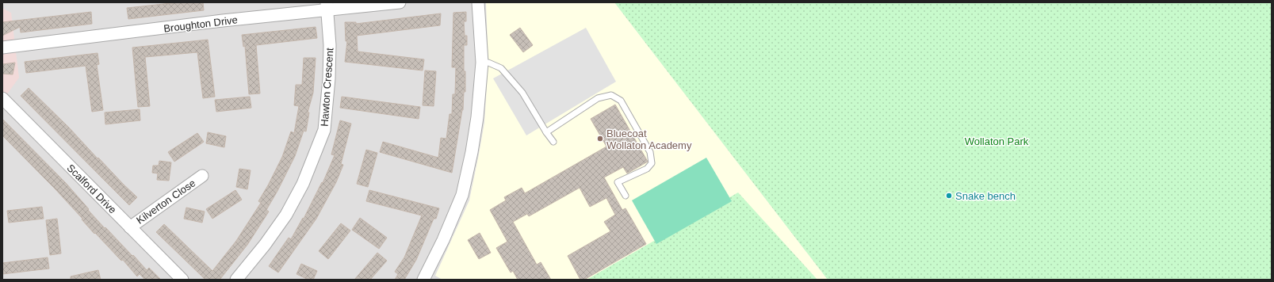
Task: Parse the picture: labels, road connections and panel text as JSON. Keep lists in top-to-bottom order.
{
  "streets": {
    "street": [
      "Broughton Drive",
      "Hawton Crescent",
      "Scalford Drive",
      "Kilverton Close"
    ]
  },
  "crossings": [
    ["Broughton Drive", "Hawton Crescent"],
    ["Scalford Drive", "Kilverton Close"]
  ],
  "parks": ["Wollaton Park"],
  "places": ["Bluecoat Wollaton Academy", "Snake bench"]
}
